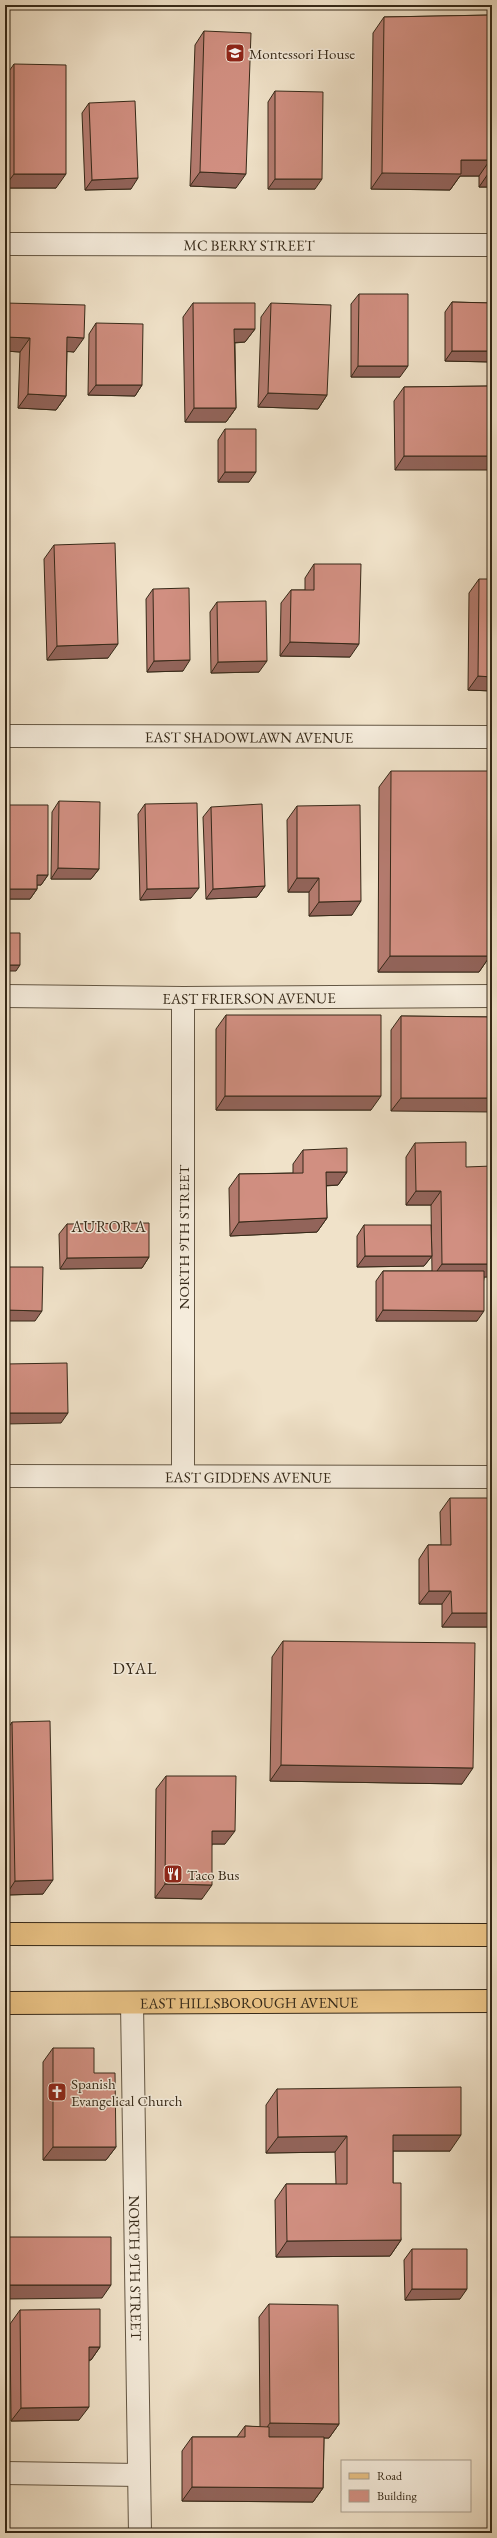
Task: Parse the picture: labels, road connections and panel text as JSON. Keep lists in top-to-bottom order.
{
  "streets": {
    "main road": ["EAST HILLSBOROUGH AVENUE"],
    "street": [
      "MC BERRY STREET",
      "EAST SHADOWLAWN AVENUE",
      "EAST FRIERSON AVENUE",
      "NORTH 9TH STREET",
      "EAST GIDDENS AVENUE"
    ]
  },
  "crossings": [
    ["EAST FRIERSON AVENUE", "NORTH 9TH STREET"],
    ["NORTH 9TH STREET", "EAST GIDDENS AVENUE"],
    ["NORTH 9TH STREET", "EAST HILLSBOROUGH AVENUE"]
  ],
  "districts": ["AURORA", "DYAL"],
  "places": {
    "school or university": ["Montessori House"],
    "restaurant": ["Taco Bus"],
    "church": ["Spanish Evangelical Church"]
  },
  "legend": ["Road", "Building"]
}
